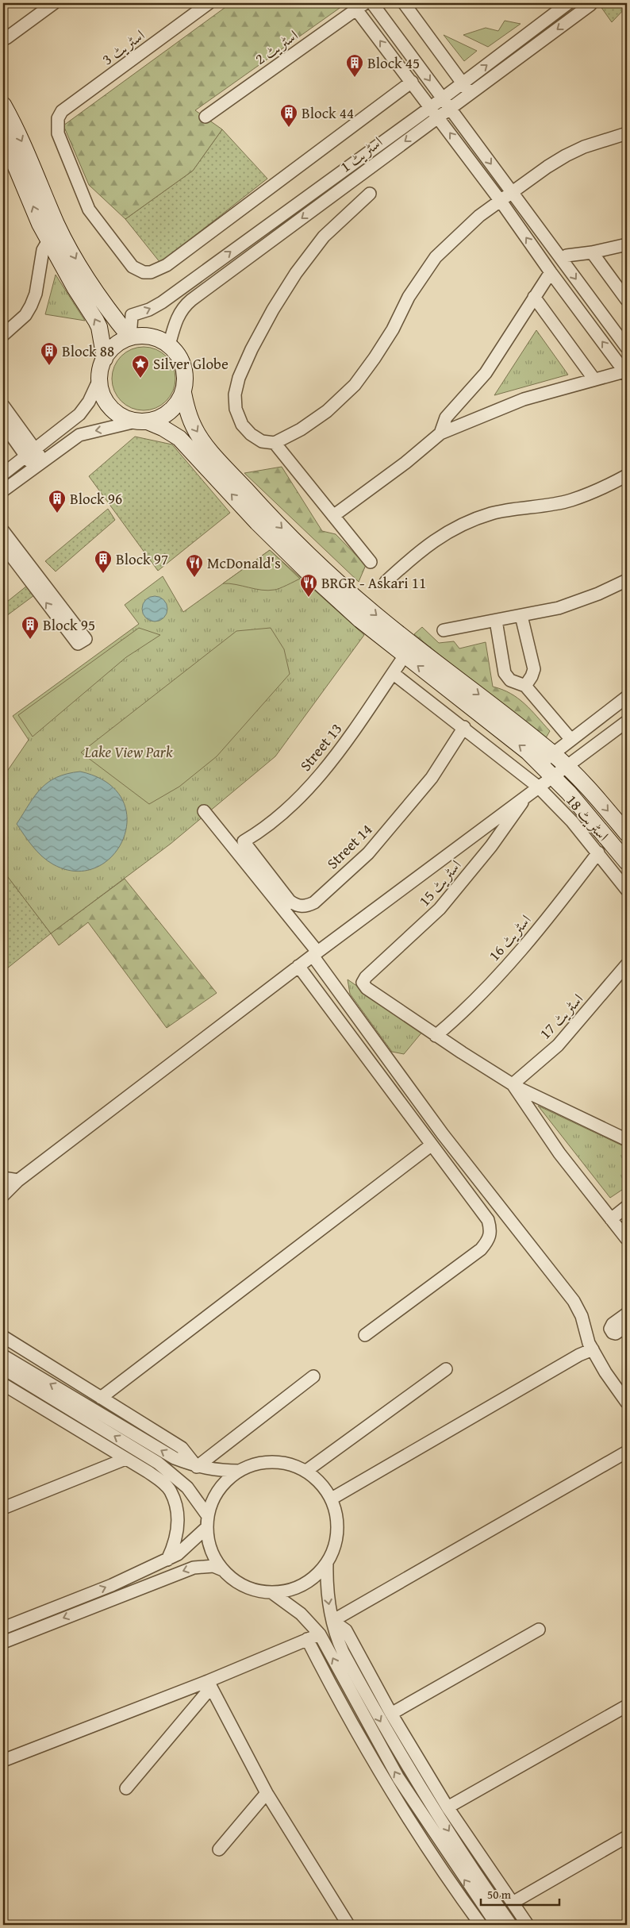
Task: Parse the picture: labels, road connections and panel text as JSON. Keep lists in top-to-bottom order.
{
  "streets": {
    "street": [
      "اسٹریٹ 3",
      "اسٹریٹ 2",
      "اسٹریٹ 1",
      "Street 13",
      "اسٹریٹ 18",
      "Street 14",
      "اسٹریٹ 15",
      "اسٹریٹ 16",
      "اسٹریٹ 17"
    ]
  },
  "crossings": [
    ["Street 13", "اسٹریٹ 18"],
    ["Street 13", "Street 14"],
    ["اسٹریٹ 18", "Street 14"],
    ["اسٹریٹ 18", "اسٹریٹ 16"],
    ["اسٹریٹ 15", "اسٹریٹ 16"]
  ],
  "parks": ["Lake View Park"],
  "places": {
    "building": [
      "Block 45",
      "Block 44",
      "Block 88",
      "Block 96",
      "Block 97",
      "Block 95"
    ],
    "place": ["Silver Globe"],
    "restaurant": ["McDonald's", "BRGR - Askari 11"]
  },
  "scale_bar": "50 m"
}
